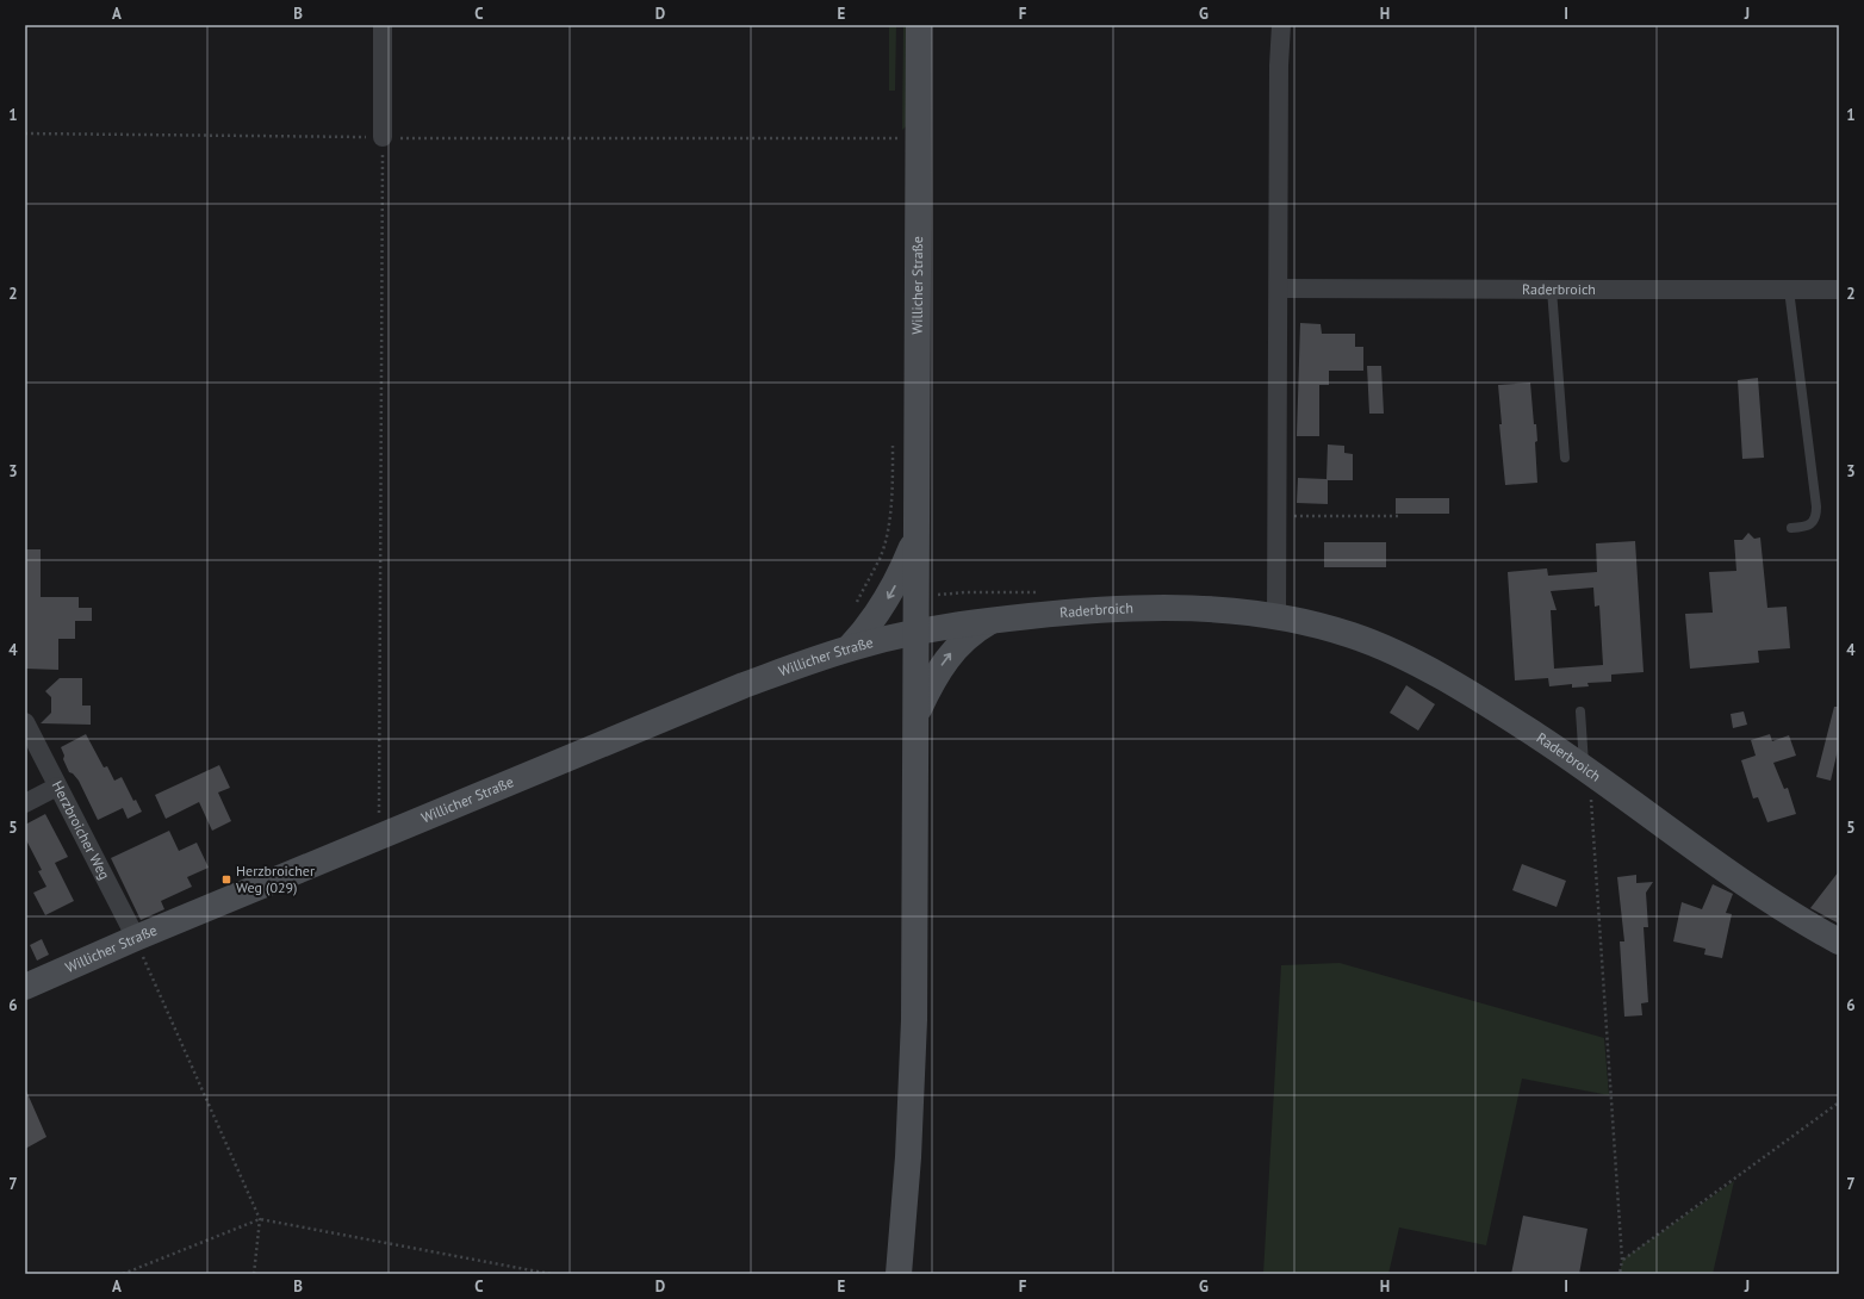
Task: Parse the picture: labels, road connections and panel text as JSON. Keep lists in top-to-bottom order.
{
  "streets": {
    "street": ["Willicher Straße", "Raderbroich", "Herzbroicher Weg"]
  },
  "crossings": [
    ["Willicher Straße", "Raderbroich"],
    ["Willicher Straße", "Herzbroicher Weg"]
  ],
  "places": {
    "transit": ["Herzbroicher Weg (029)"]
  },
  "grid": {
    "columns": [
      "A",
      "B",
      "C",
      "D",
      "E",
      "F",
      "G",
      "H",
      "I",
      "J"
    ],
    "rows": [
      "1",
      "2",
      "3",
      "4",
      "5",
      "6",
      "7"
    ]
  }
}
